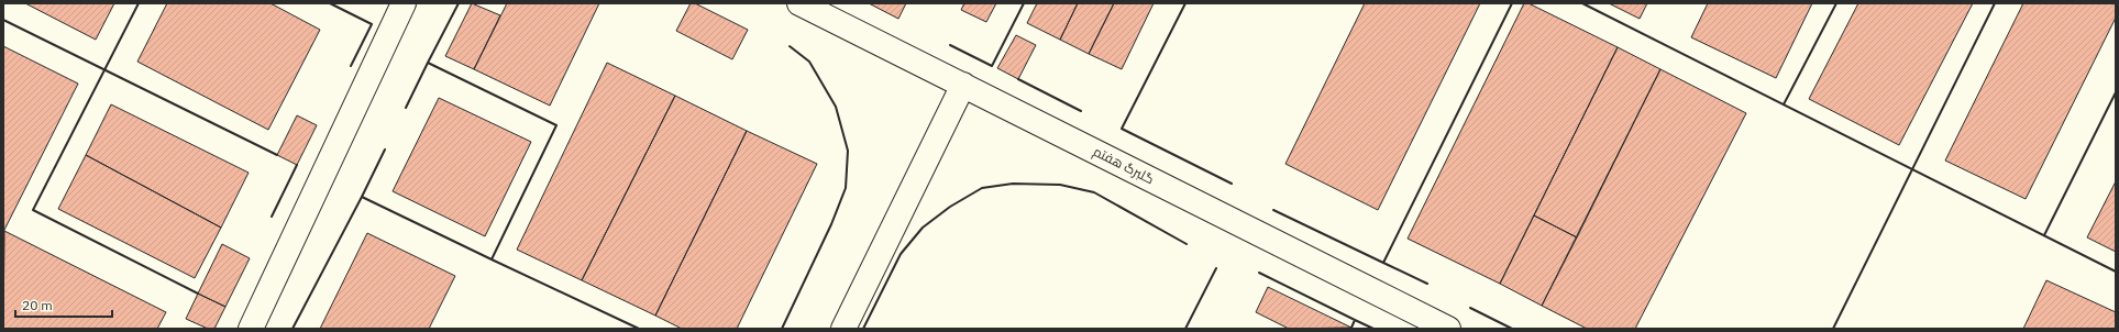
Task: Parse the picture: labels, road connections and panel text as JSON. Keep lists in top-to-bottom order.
{
  "streets": {
    "street": ["گلبرگ هفتم"]
  },
  "scale_bar": "20 m"
}
